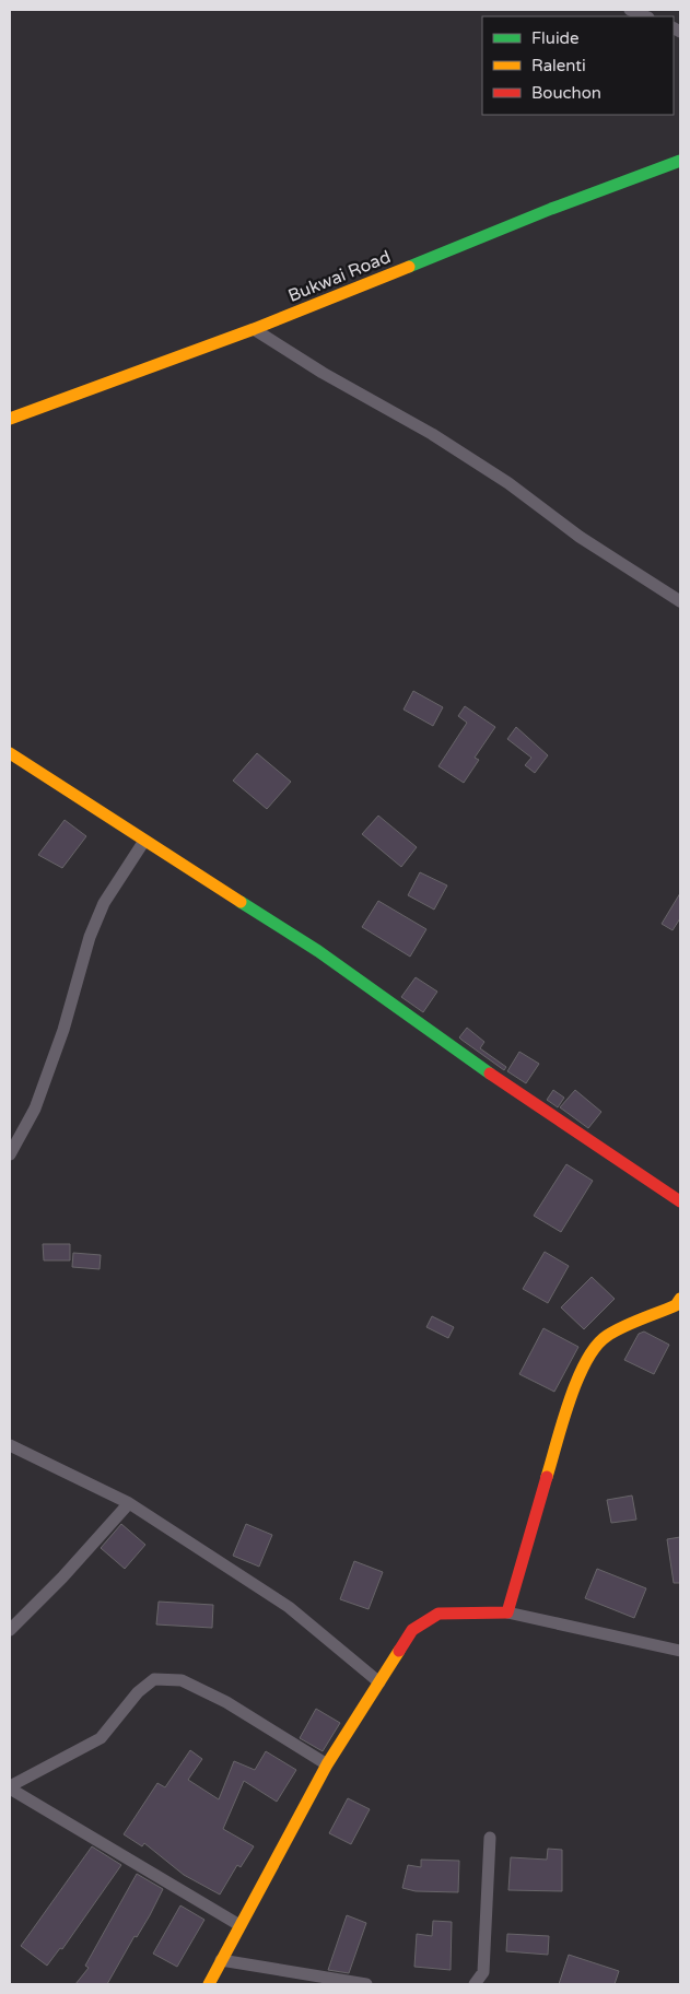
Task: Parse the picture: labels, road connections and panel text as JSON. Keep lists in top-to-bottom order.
{
  "streets": {
    "street": ["Bukwai Road"]
  },
  "legend": ["Fluide", "Ralenti", "Bouchon"]
}
